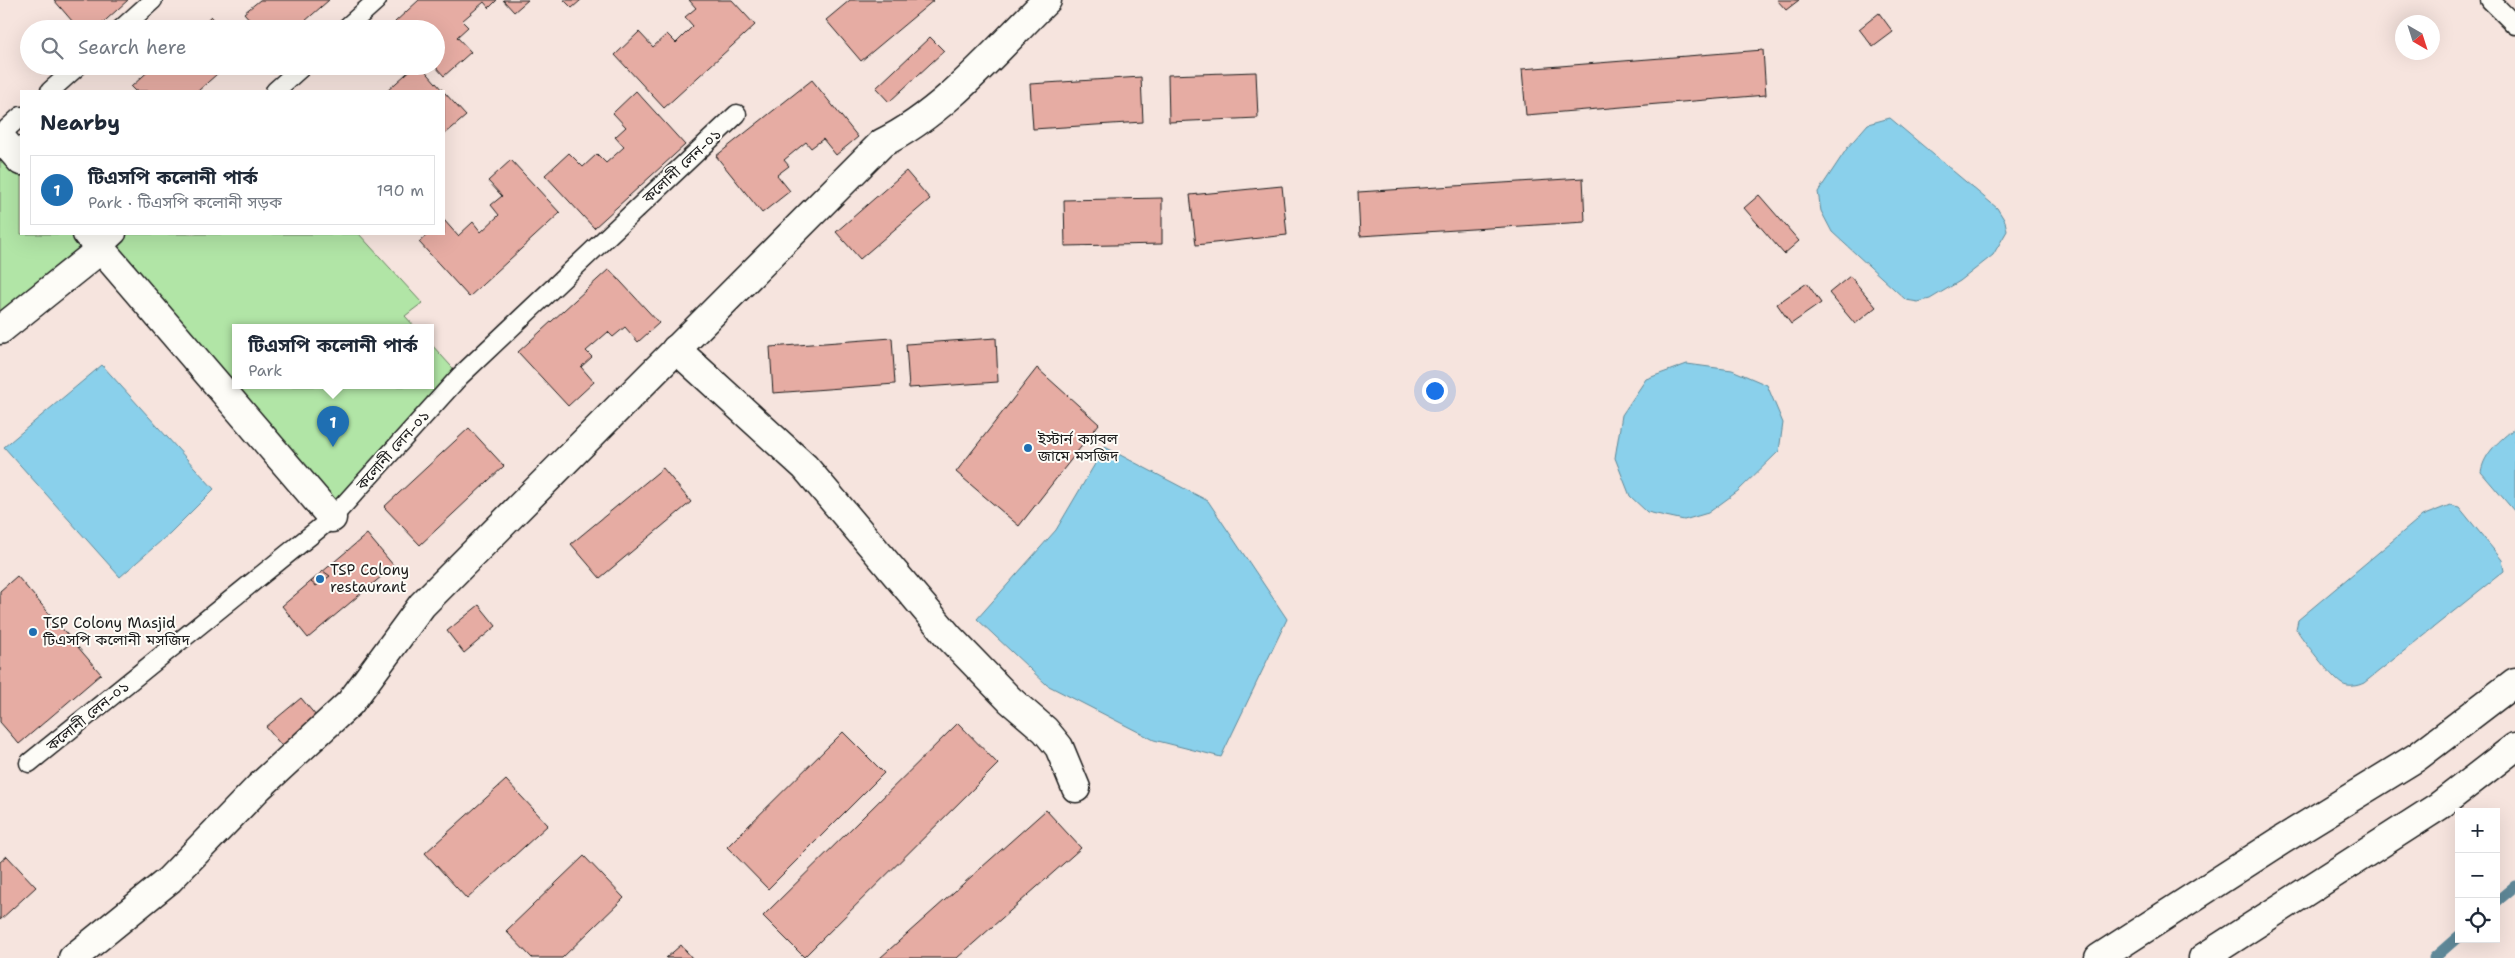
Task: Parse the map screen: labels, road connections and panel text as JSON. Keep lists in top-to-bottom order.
{
  "streets": {
    "lane": ["কলোনী লেন-০১"]
  },
  "places": ["ইস্টার্ন ক্যাবল জামে মসজিদ", "TSP Colony restaurant", "TSP Colony Masjid টিএসপি কলোনী মসজিদ"],
  "north": "bottom right",
  "page": {
    "search": "Search here",
    "heading": "Nearby",
    "list": [
      {
        "mark": "1",
        "name": "টিএসপি কলোনী পার্ক",
        "note": "Park · টিএসপি কলোনী সড়ক",
        "value": "190 m"
      }
    ],
    "popup": ["টিএসপি কলোনী পার্ক", "Park"],
    "pins": "1",
    "map_buttons": ["+", "−"]
  }
}
